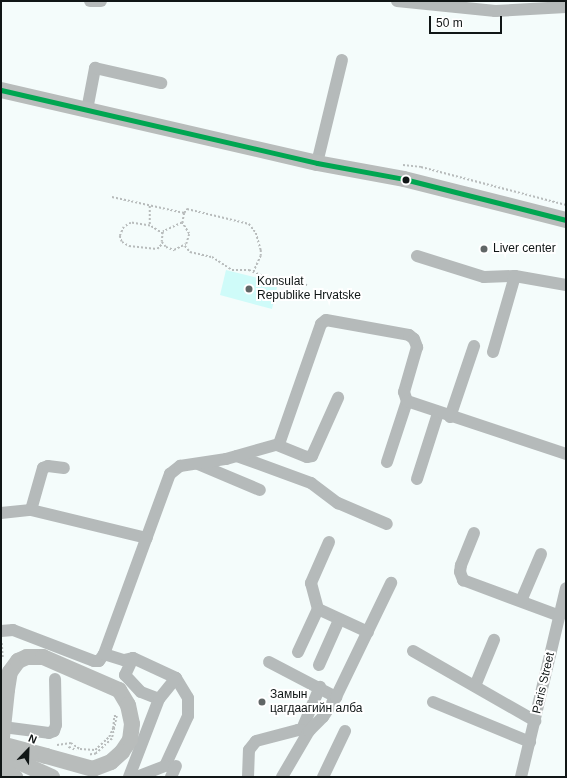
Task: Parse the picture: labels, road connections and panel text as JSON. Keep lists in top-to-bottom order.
{
  "streets": {
    "street": ["Paris Street"]
  },
  "places": ["Liver center", "Konsulat Republike Hrvatske", "Замын цагдаагийн алба"],
  "scale_bar": "50 m",
  "north": "top right"
}
